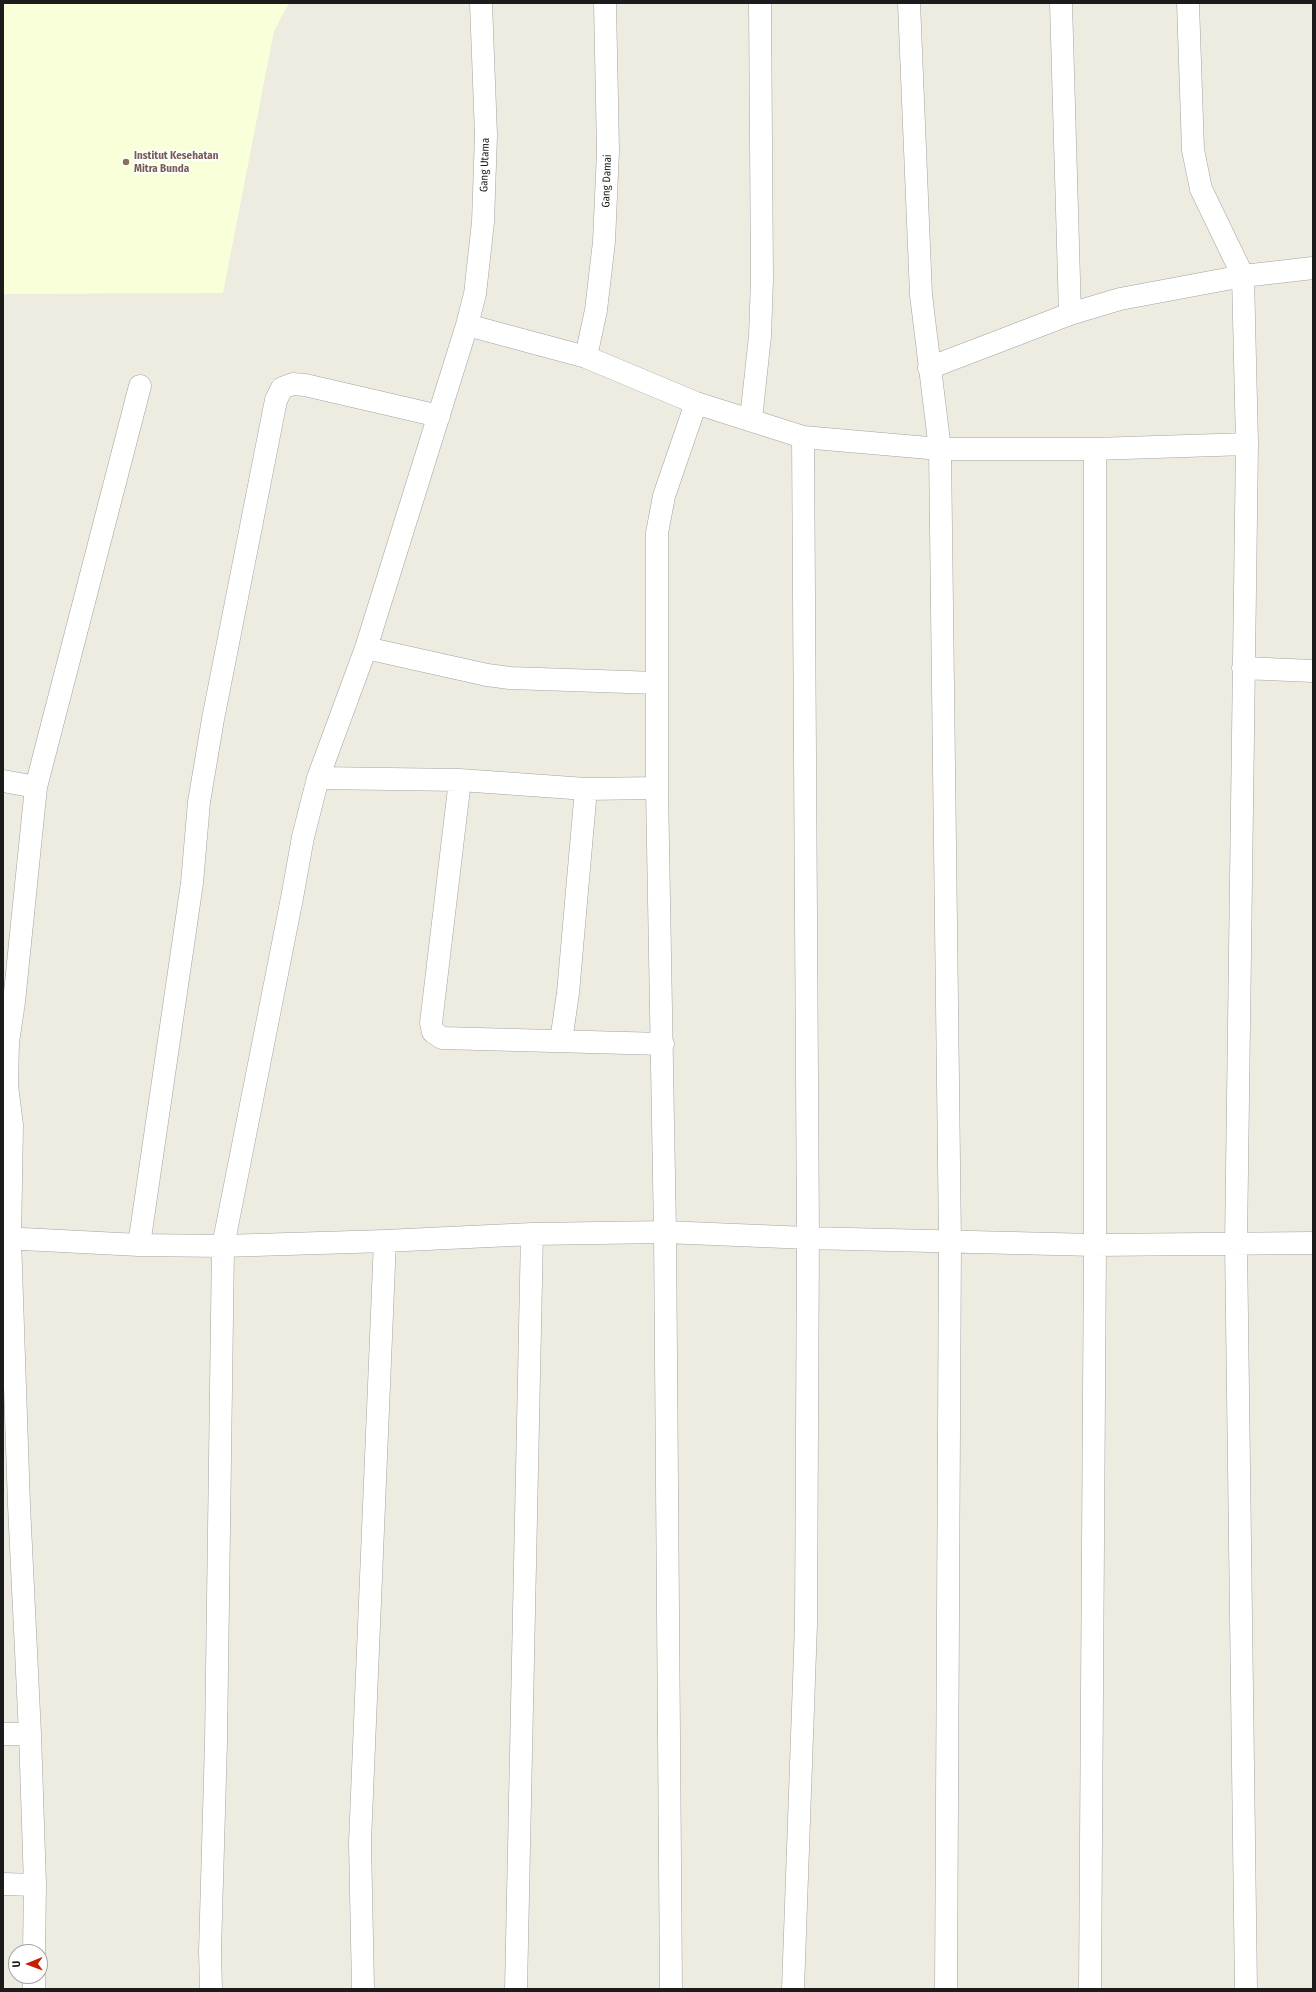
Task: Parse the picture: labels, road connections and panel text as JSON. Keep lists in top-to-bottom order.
{
  "streets": {
    "street": ["Gang Utama", "Gang Damai"]
  },
  "places": ["Institut Kesehatan Mitra Bunda"],
  "north": "left"
}
